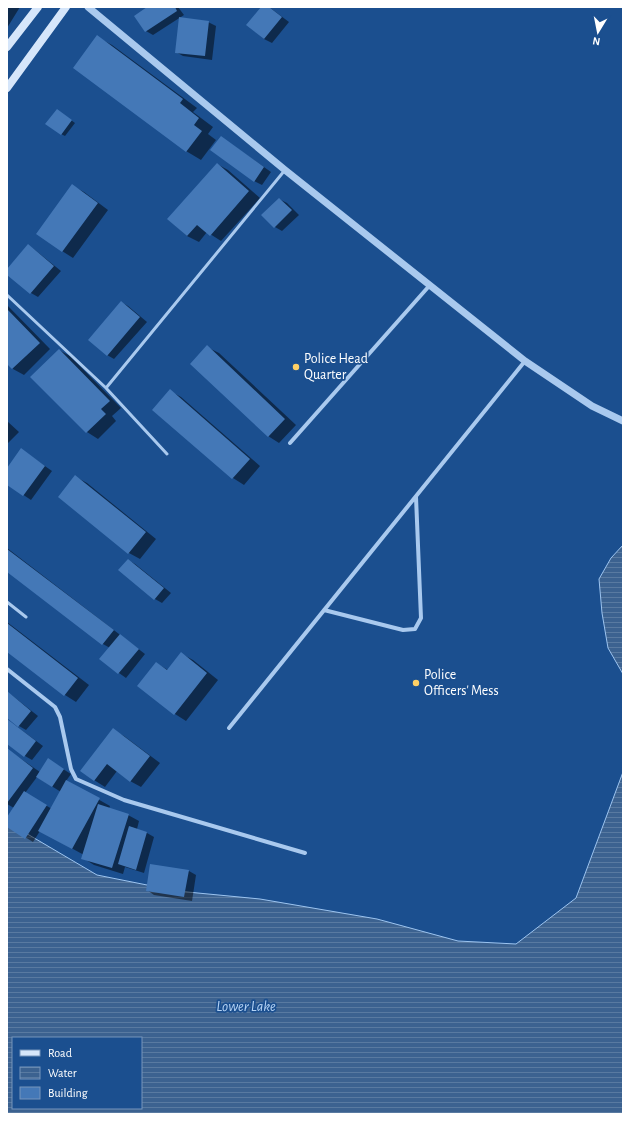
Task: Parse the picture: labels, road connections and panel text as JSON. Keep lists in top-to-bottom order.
{
  "water": ["Lower Lake"],
  "places": ["Police Head Quarter", "Police Officers' Mess"],
  "legend": ["Road", "Water", "Building"],
  "north": "bottom"
}
